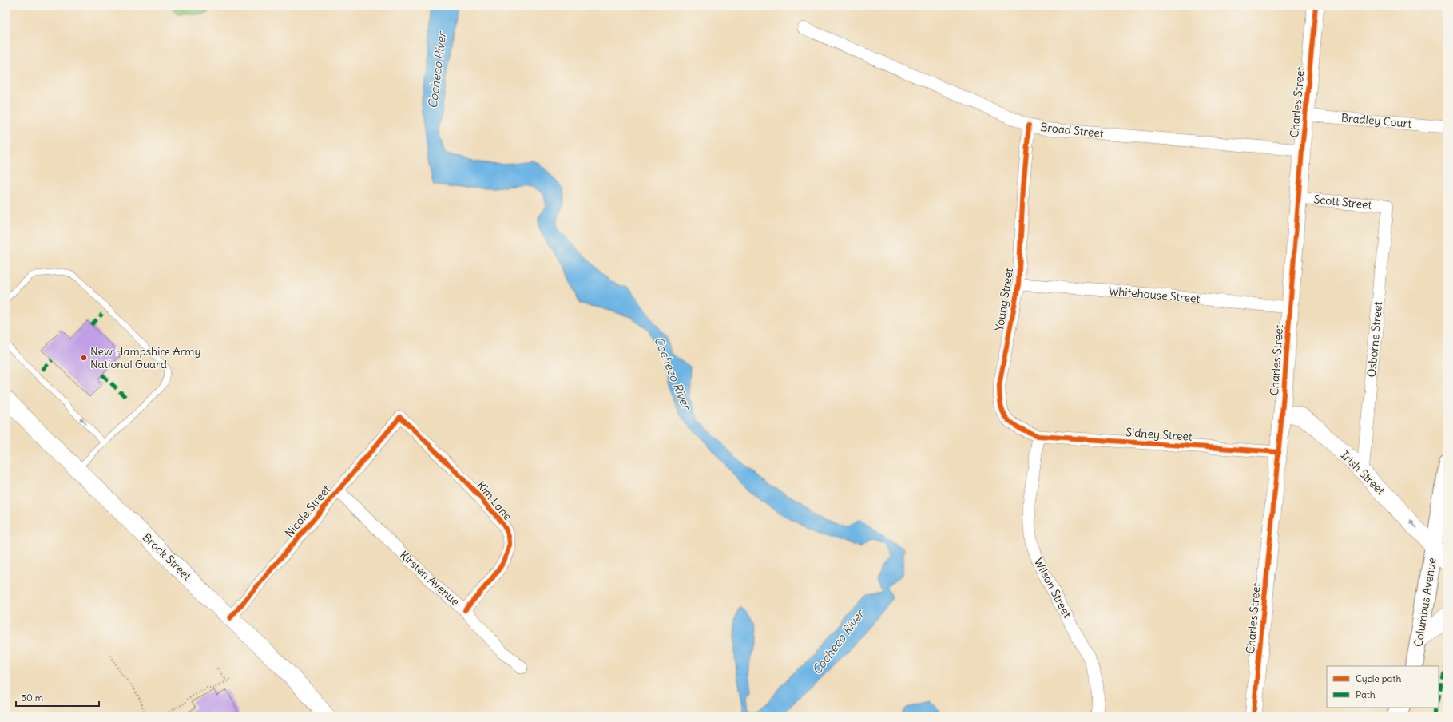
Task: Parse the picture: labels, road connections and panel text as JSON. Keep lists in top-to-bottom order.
{
  "streets": {
    "main road": ["Columbus Avenue"],
    "street": [
      "Charles Street",
      "Bradley Court",
      "Broad Street",
      "Scott Street",
      "Whitehouse Street",
      "Young Street",
      "Osborne Street",
      "Sidney Street",
      "Irish Street",
      "Kim Lane",
      "Nicole Street",
      "Brock Street",
      "Kirsten Avenue",
      "Wilson Street"
    ]
  },
  "crossings": [
    ["Charles Street", "Bradley Court"],
    ["Charles Street", "Broad Street"],
    ["Charles Street", "Scott Street"],
    ["Charles Street", "Whitehouse Street"],
    ["Charles Street", "Sidney Street"],
    ["Charles Street", "Irish Street"],
    ["Broad Street", "Young Street"],
    ["Scott Street", "Osborne Street"],
    ["Whitehouse Street", "Young Street"],
    ["Young Street", "Sidney Street"],
    ["Young Street", "Wilson Street"],
    ["Osborne Street", "Irish Street"],
    ["Sidney Street", "Wilson Street"],
    ["Irish Street", "Columbus Avenue"],
    ["Kim Lane", "Nicole Street"],
    ["Kim Lane", "Kirsten Avenue"],
    ["Nicole Street", "Brock Street"],
    ["Nicole Street", "Kirsten Avenue"]
  ],
  "one_way": ["Irish Street"],
  "water": ["Cocheco River"],
  "places": ["New Hampshire Army National Guard"],
  "legend": ["Cycle path", "Path"],
  "scale_bar": "50 m"
}
